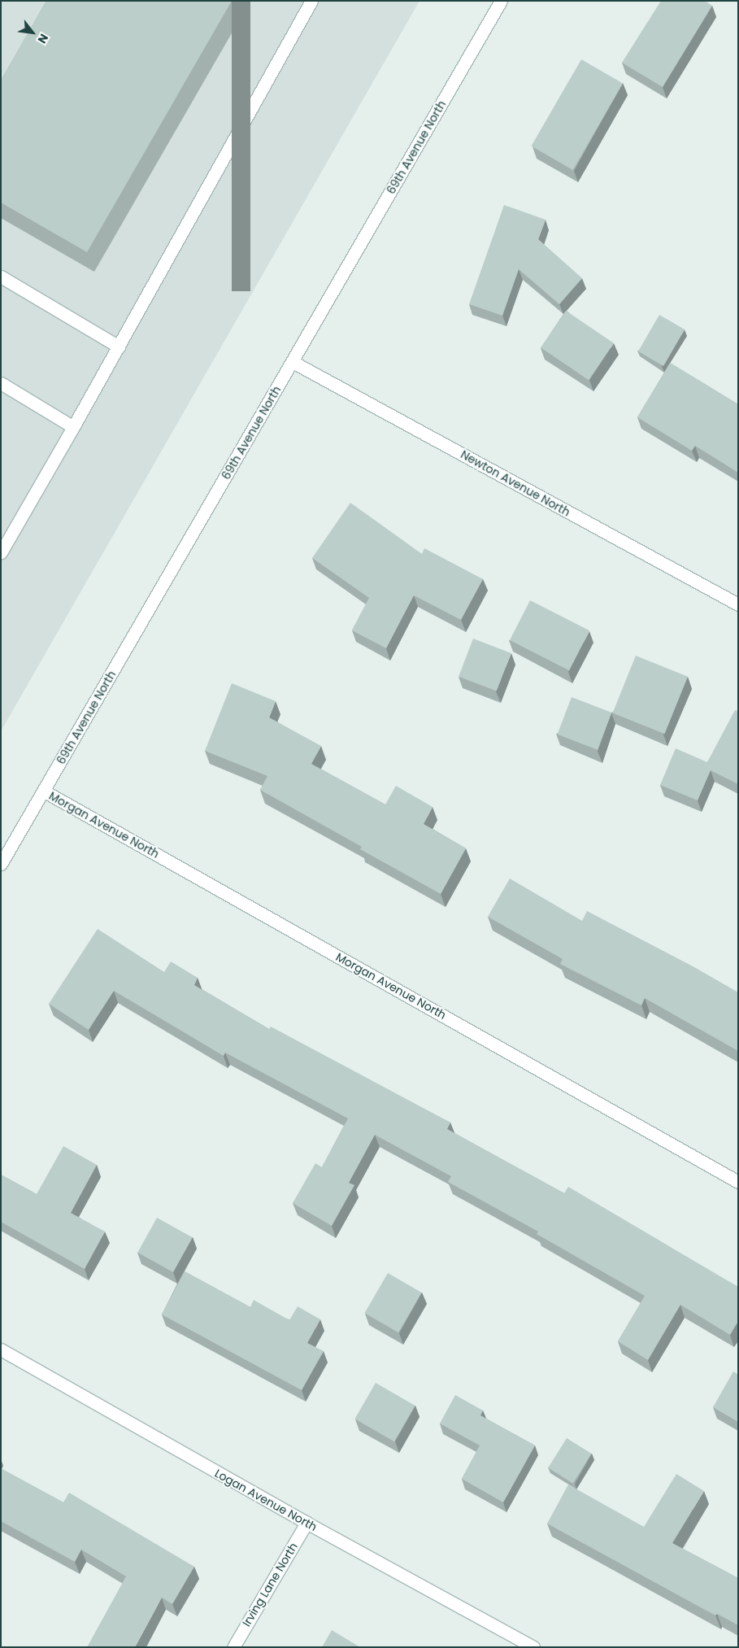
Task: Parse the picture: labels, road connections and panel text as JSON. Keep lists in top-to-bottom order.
{
  "streets": {
    "street": [
      "69th Avenue North",
      "Newton Avenue North",
      "Morgan Avenue North",
      "Logan Avenue North",
      "Irving Lane North"
    ]
  },
  "crossings": [
    ["69th Avenue North", "Newton Avenue North"],
    ["69th Avenue North", "Morgan Avenue North"],
    ["Logan Avenue North", "Irving Lane North"]
  ],
  "north": "bottom right"
}
